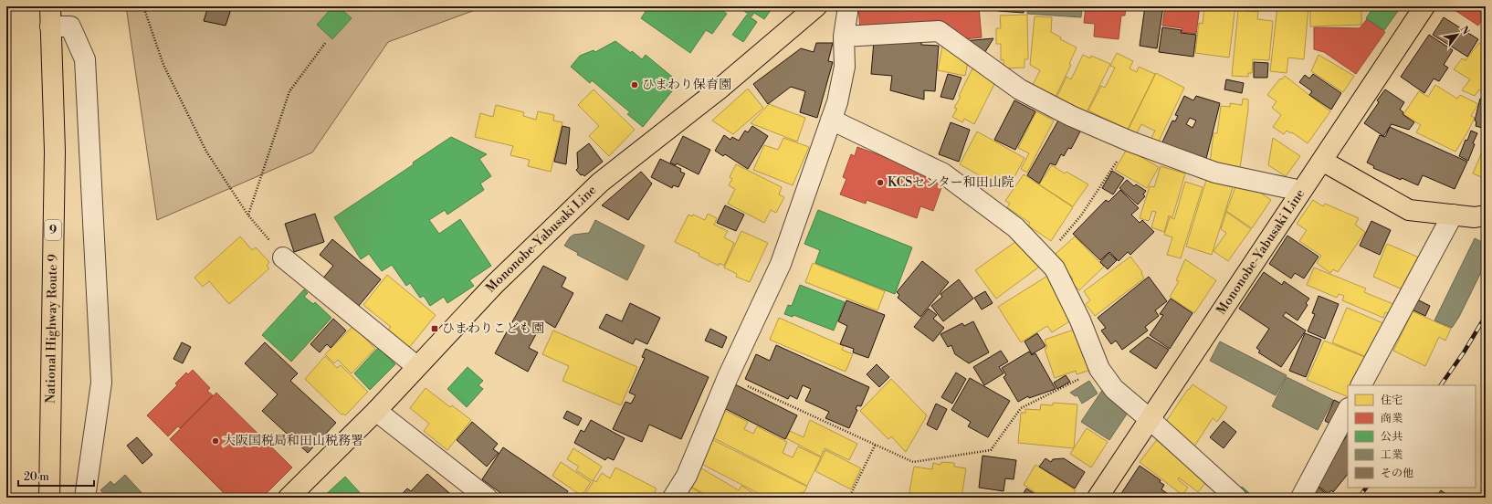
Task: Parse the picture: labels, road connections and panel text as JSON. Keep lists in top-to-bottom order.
{
  "streets": {
    "main road": ["9", "Mononobe-Yabusaki Line", "National Highway Route 9"]
  },
  "places": {
    "other": ["ひまわり保育園", "KCSセンター和田山院", "大阪国税局和田山税務署"],
    "transit": ["ひまわりこども園"]
  },
  "legend": [
    "住宅",
    "商業",
    "公共",
    "工業",
    "その他"
  ],
  "scale_bar": "20 m",
  "north": "top right"
}
